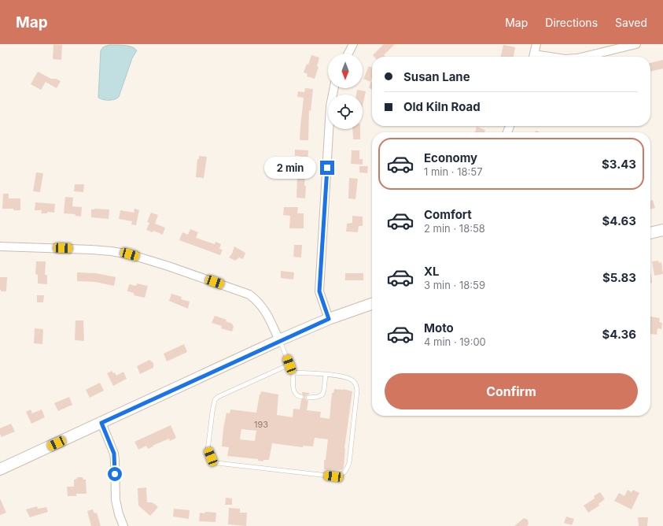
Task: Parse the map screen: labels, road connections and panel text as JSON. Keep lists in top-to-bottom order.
{
  "house_numbers": ["193"],
  "north": "bottom",
  "page": {
    "header": "Map",
    "nav": ["Map", "Directions", "Saved"],
    "banner": ["Susan Lane", "Old Kiln Road"],
    "list": [
      {
        "name": "Economy",
        "note": "1 min · 18:57",
        "value": "$3.43"
      },
      {
        "name": "Comfort",
        "note": "2 min · 18:58",
        "value": "$4.63"
      },
      {
        "name": "XL",
        "note": "3 min · 18:59",
        "value": "$5.83"
      },
      {
        "name": "Moto",
        "note": "4 min · 19:00",
        "value": "$4.36"
      }
    ],
    "bubble": "2 min",
    "buttons": "Confirm"
  }
}
